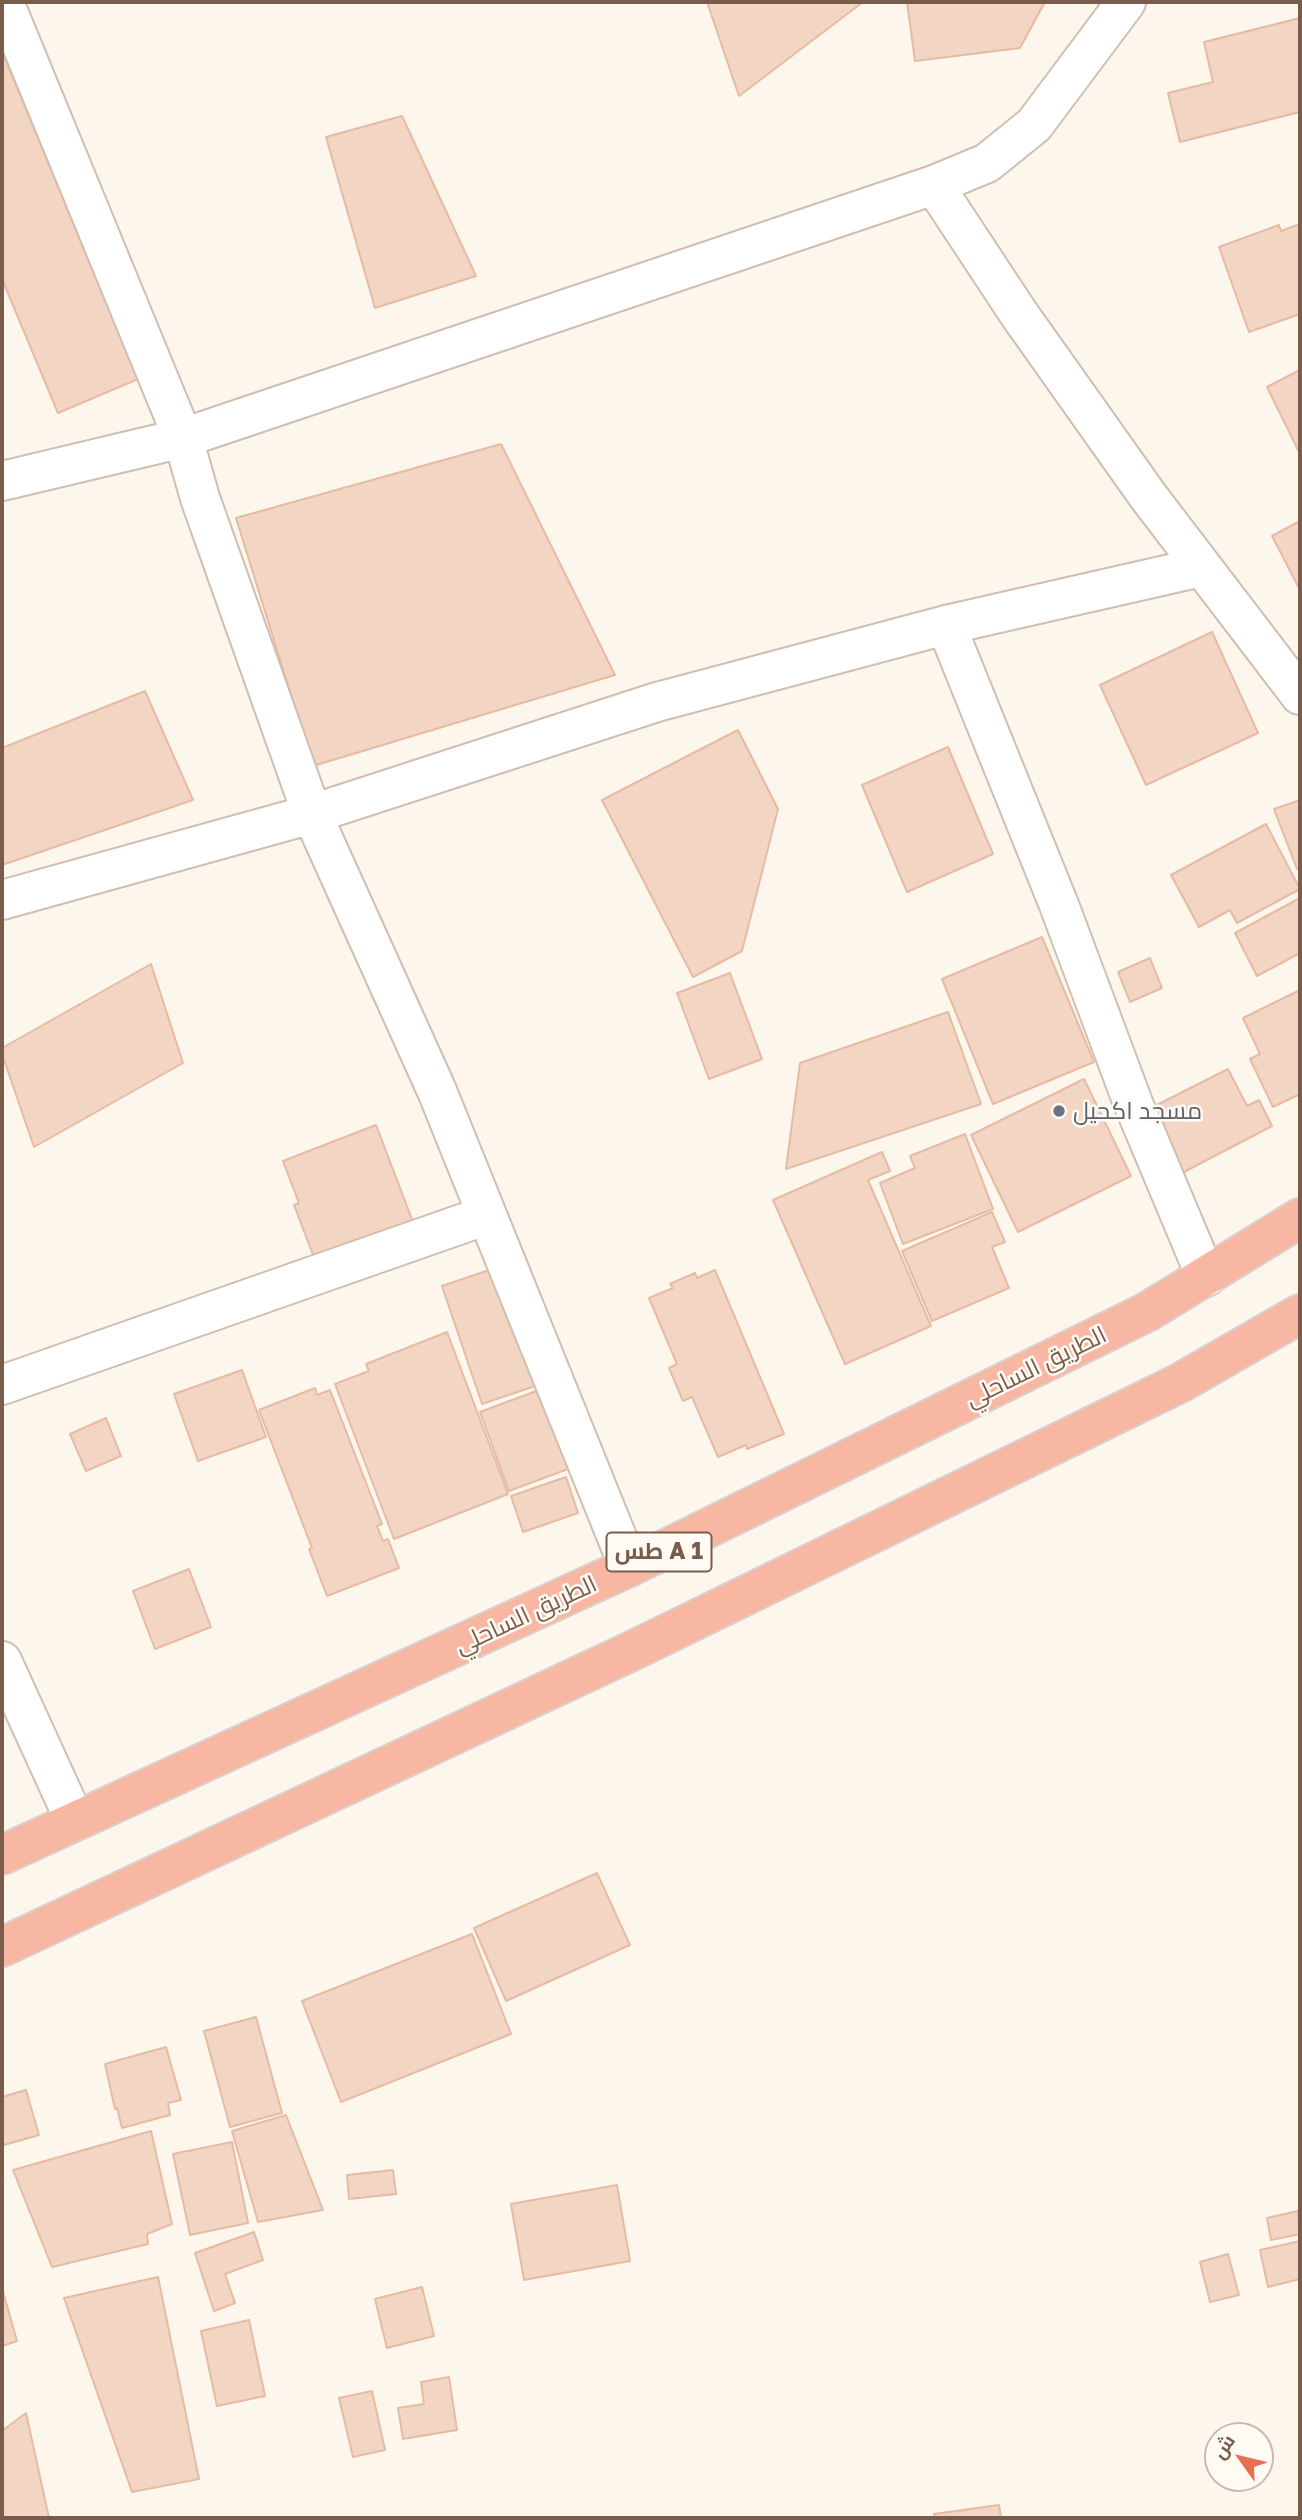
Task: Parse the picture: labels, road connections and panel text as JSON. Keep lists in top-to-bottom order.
{
  "streets": {
    "highway": ["الطريق الساحلي", "طس A 1"]
  },
  "places": ["مسجد اكحيل"],
  "north": "top left"
}
